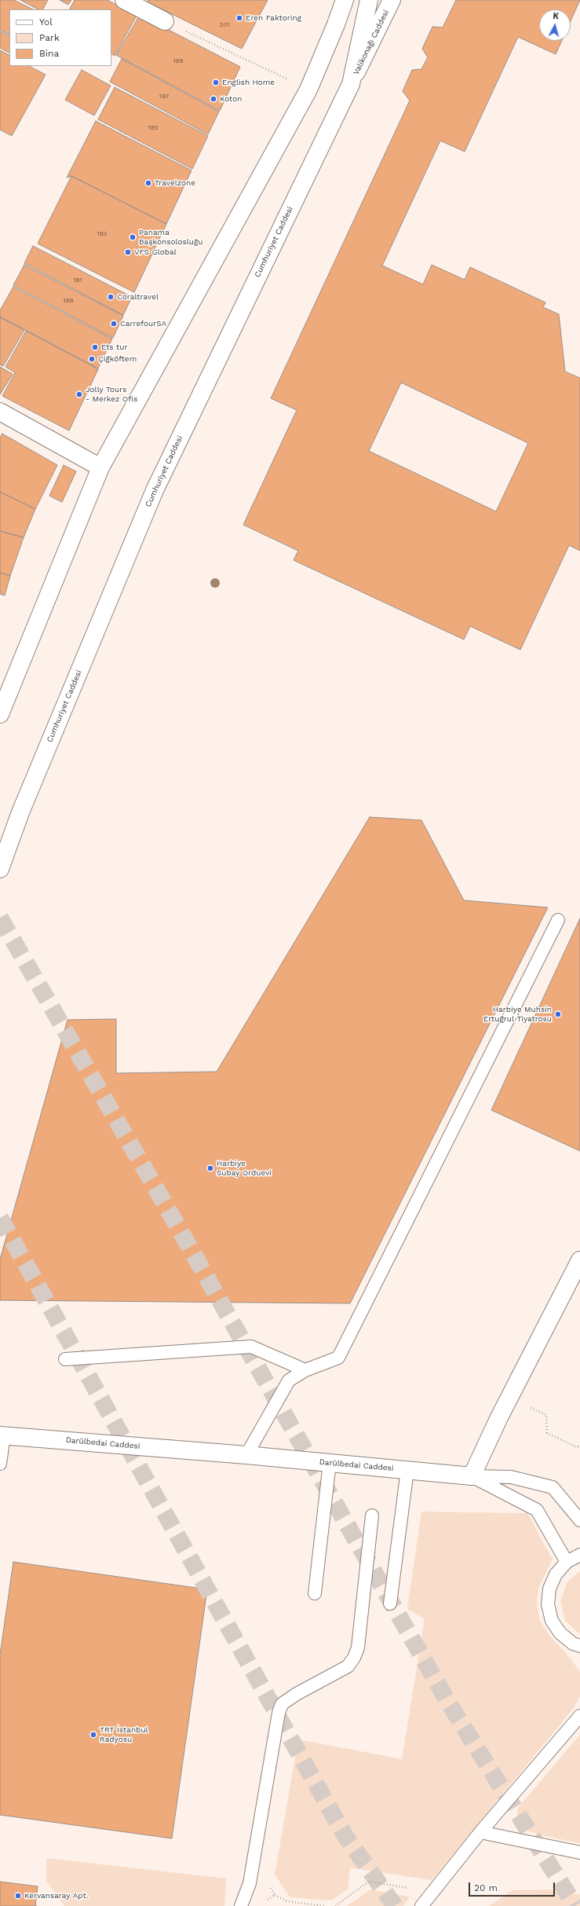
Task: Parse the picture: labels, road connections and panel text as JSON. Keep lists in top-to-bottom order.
{
  "streets": {
    "main road": ["Valikonağı Caddesi", "Cumhuriyet Caddesi", "Darülbedai Caddesi"]
  },
  "crossings": [
    ["Valikonağı Caddesi", "Cumhuriyet Caddesi"]
  ],
  "places": [
    "Eren Faktoring",
    "English Home",
    "Koton",
    "Travelzone",
    "Panama Başkonsolosluğu",
    "VFS Global",
    "Coraltravel",
    "CarrefourSA",
    "Ets tur",
    "Çiğköftem",
    "Jolly Tours - Merkez Ofis",
    "Harbiye Muhsin Ertuğrul Tiyatrosu",
    "Harbiye Subay Orduevi",
    "TRT İstanbul Radyosu",
    "Kervansaray Apt."
  ],
  "house_numbers": [
    "201",
    "199",
    "197",
    "195",
    "193",
    "191",
    "189"
  ],
  "legend": ["Yol", "Park", "Bina"],
  "scale_bar": "20 m",
  "north": "top"
}
